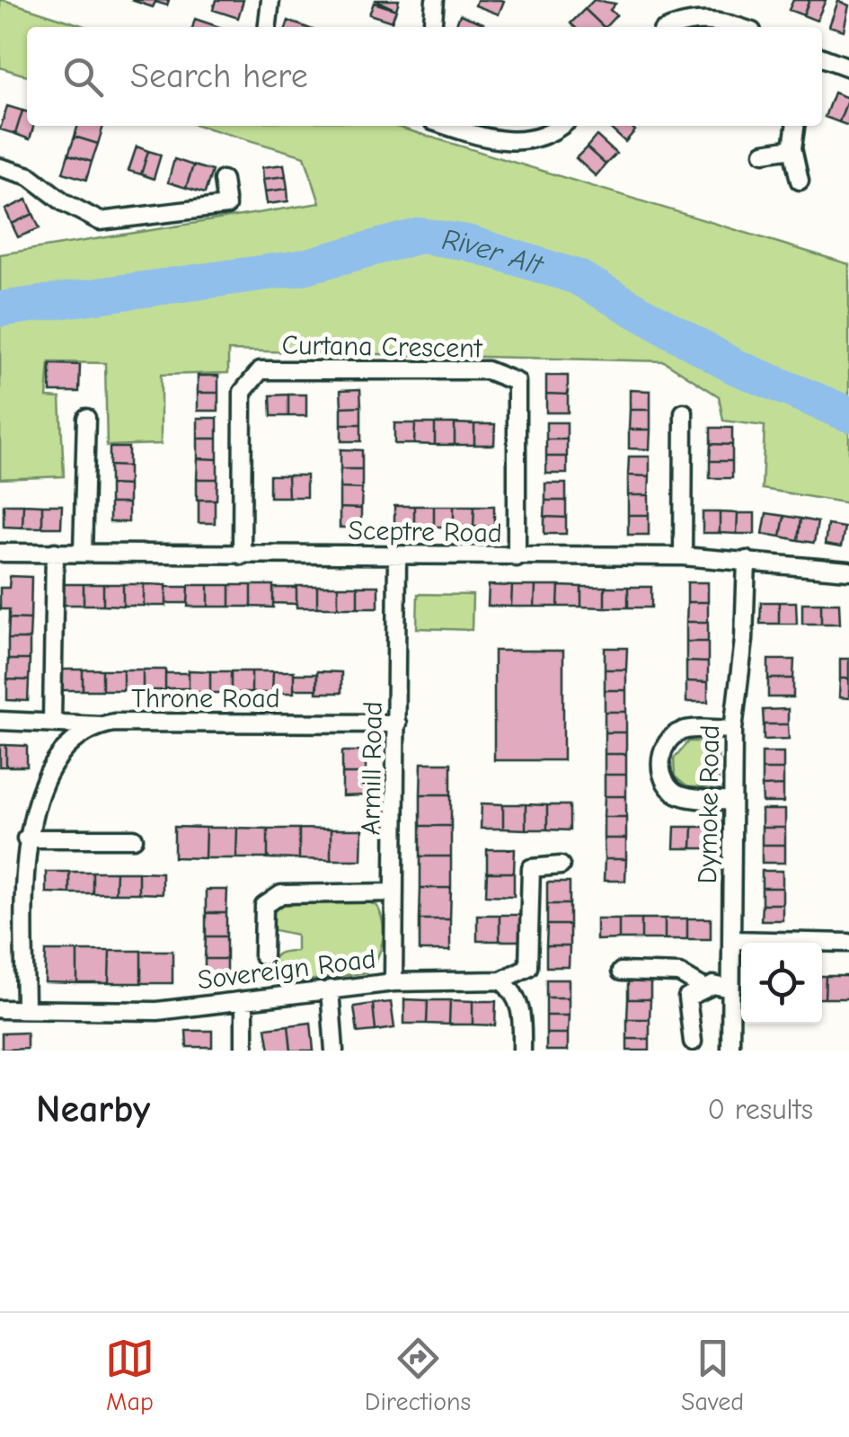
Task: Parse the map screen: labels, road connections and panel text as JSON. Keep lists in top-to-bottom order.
{
  "streets": {
    "street": [
      "Curtana Crescent",
      "Sceptre Road",
      "Throne Road",
      "Armill Road",
      "Dymoke Road",
      "Sovereign Road"
    ]
  },
  "crossings": [
    ["Curtana Crescent", "Sceptre Road"],
    ["Sceptre Road", "Armill Road"],
    ["Sceptre Road", "Dymoke Road"],
    ["Throne Road", "Armill Road"],
    ["Throne Road", "Sovereign Road"],
    ["Armill Road", "Sovereign Road"]
  ],
  "water": ["River Alt"],
  "page": {
    "search": "Search here",
    "heading": ["Nearby", "0 results"],
    "nav": ["Map", "Directions", "Saved"]
  }
}
